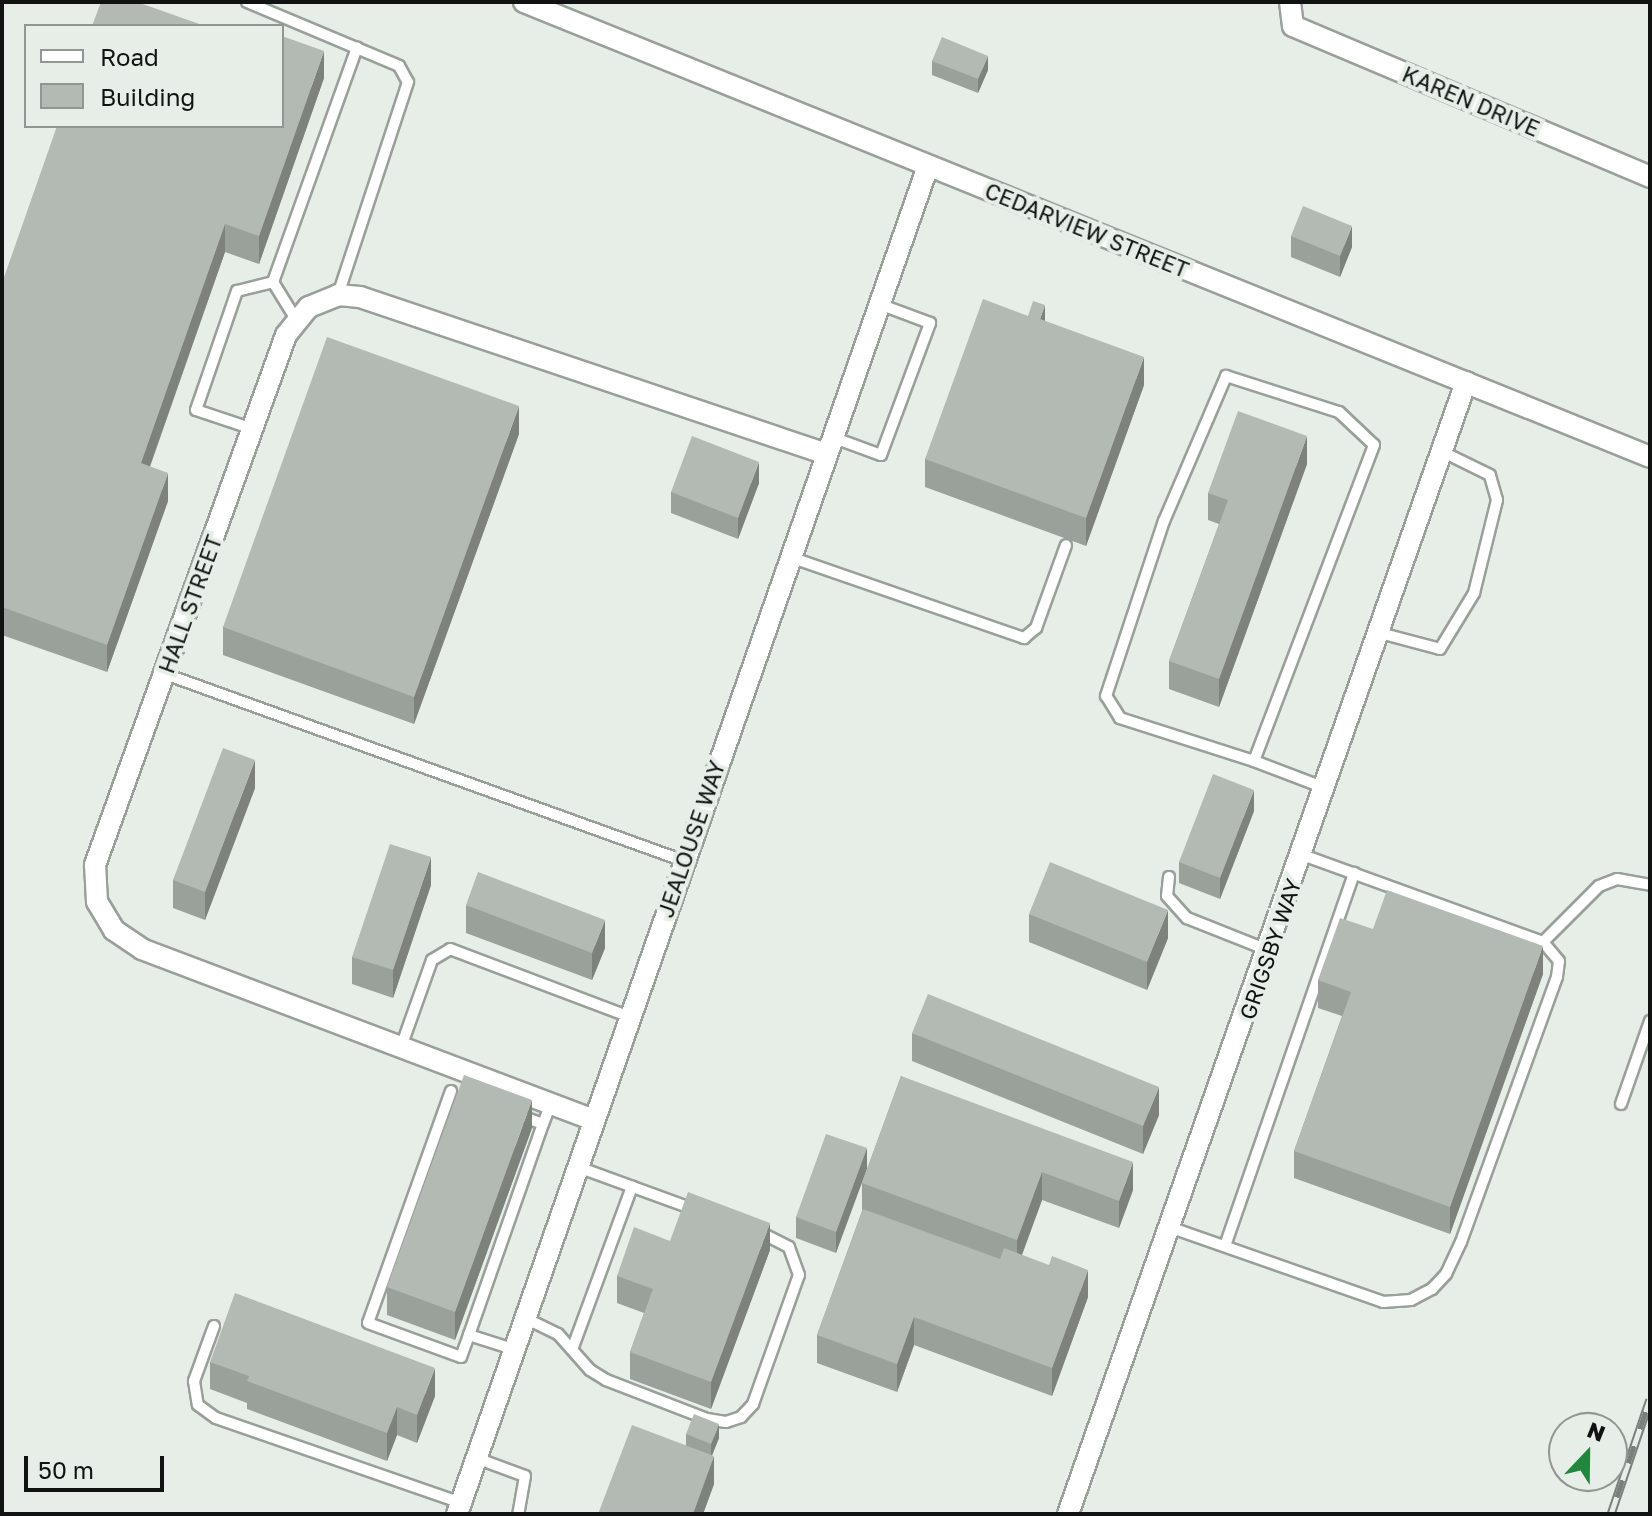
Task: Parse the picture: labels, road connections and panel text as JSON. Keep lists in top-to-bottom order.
{
  "streets": {
    "street": [
      "KAREN DRIVE",
      "CEDARVIEW STREET",
      "HALL STREET",
      "JEALOUSE WAY",
      "GRIGSBY WAY"
    ]
  },
  "crossings": [
    ["CEDARVIEW STREET", "JEALOUSE WAY"],
    ["CEDARVIEW STREET", "GRIGSBY WAY"],
    ["HALL STREET", "JEALOUSE WAY"]
  ],
  "legend": ["Road", "Building"],
  "scale_bar": "50 m",
  "north": "top"
}
